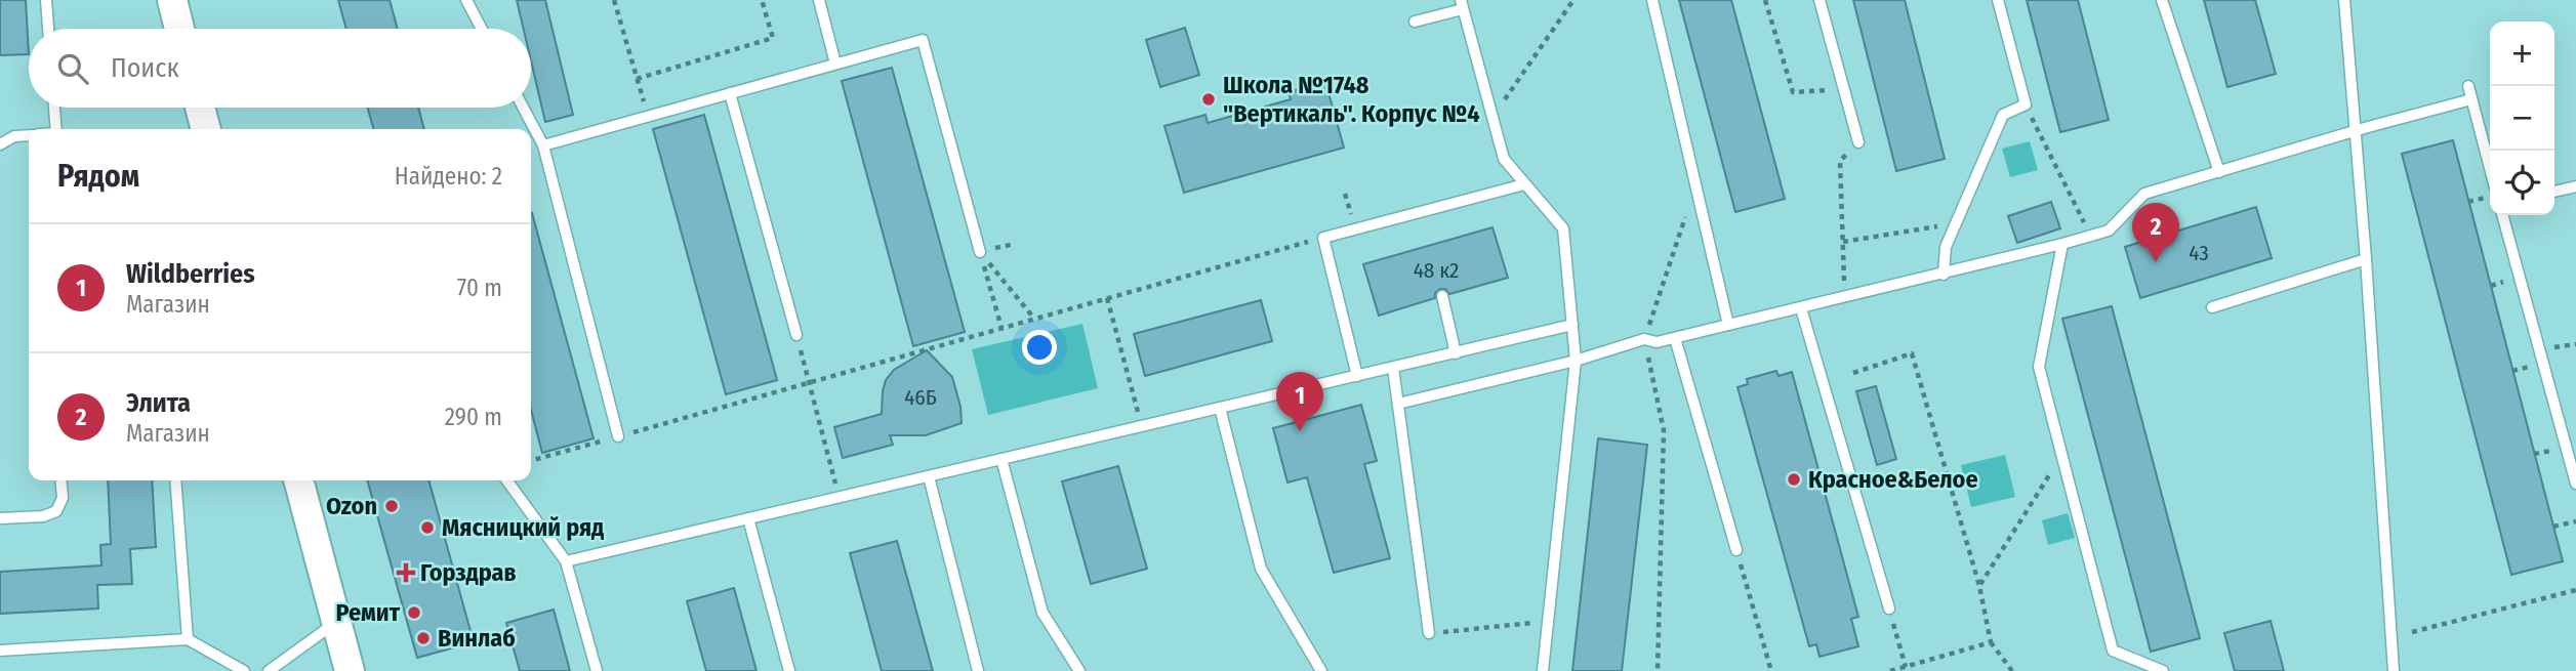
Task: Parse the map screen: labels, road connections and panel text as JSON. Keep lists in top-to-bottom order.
{
  "places": {
    "other": [
      "Школа №1748 \"Вертикаль\". Корпус №4",
      "Красное&Белое",
      "Ozon",
      "Мясницкий ряд",
      "Ремит",
      "Винлаб"
    ],
    "health": ["Горздрав"]
  },
  "house_numbers": ["43", "48 к2", "46Б"],
  "page": {
    "map_buttons": ["+", "−"],
    "search": "Поиск",
    "heading": ["Рядом", "Найдено: 2"],
    "pins": ["2", "1"],
    "list": [
      {
        "mark": "1",
        "name": "Wildberries",
        "note": "Магазин",
        "value": "70 m"
      },
      {
        "mark": "2",
        "name": "Элита",
        "note": "Магазин",
        "value": "290 m"
      }
    ]
  }
}
